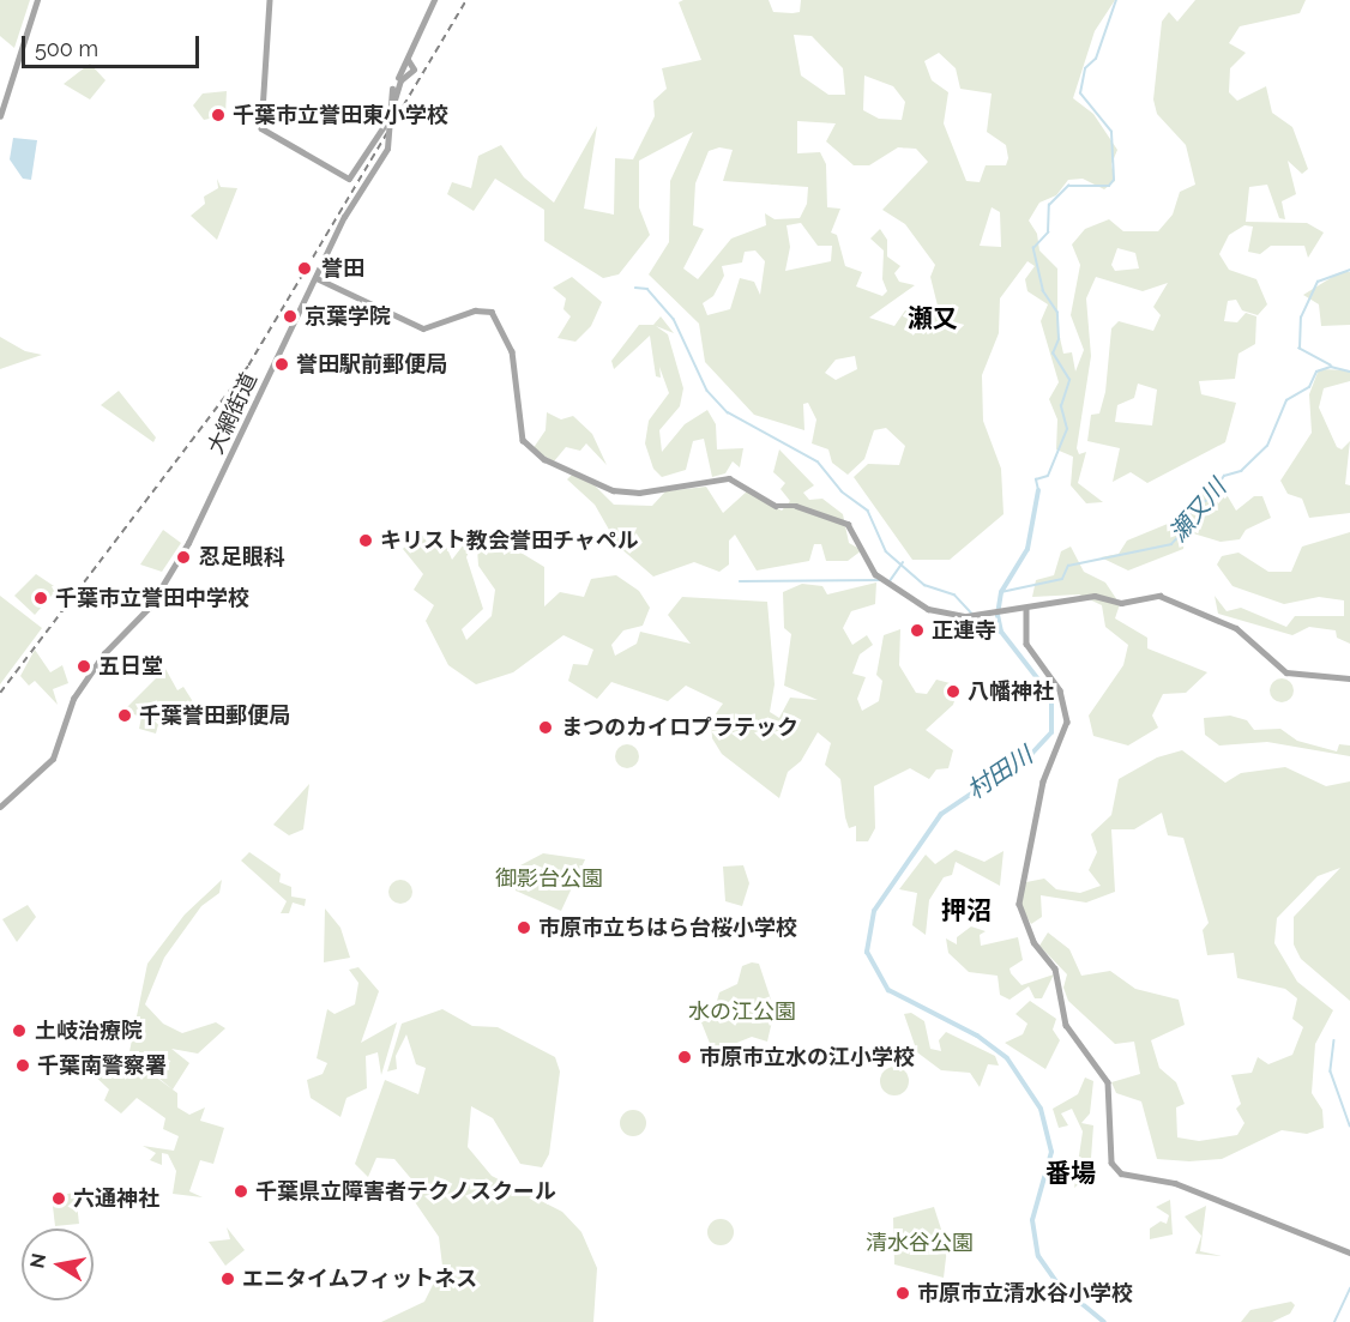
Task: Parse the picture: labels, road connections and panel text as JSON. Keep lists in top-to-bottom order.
{
  "streets": {
    "main road": ["大網街道"]
  },
  "districts": ["瀬又", "押沼", "番場"],
  "water": ["瀬又川", "村田川"],
  "parks": ["御影台公園", "水の江公園", "清水谷公園"],
  "places": [
    "千葉市立誉田東小学校",
    "誉田",
    "京葉学院",
    "誉田駅前郵便局",
    "キリスト教会誉田チャペル",
    "忍足眼科",
    "千葉市立誉田中学校",
    "正連寺",
    "五日堂",
    "八幡神社",
    "千葉誉田郵便局",
    "まつのカイロプラテック",
    "市原市立ちはら台桜小学校",
    "土岐治療院",
    "市原市立水の江小学校",
    "千葉南警察署",
    "千葉県立障害者テクノスクール",
    "六通神社",
    "エニタイムフィットネス",
    "市原市立清水谷小学校"
  ],
  "scale_bar": "500 m",
  "north": "left"
}
